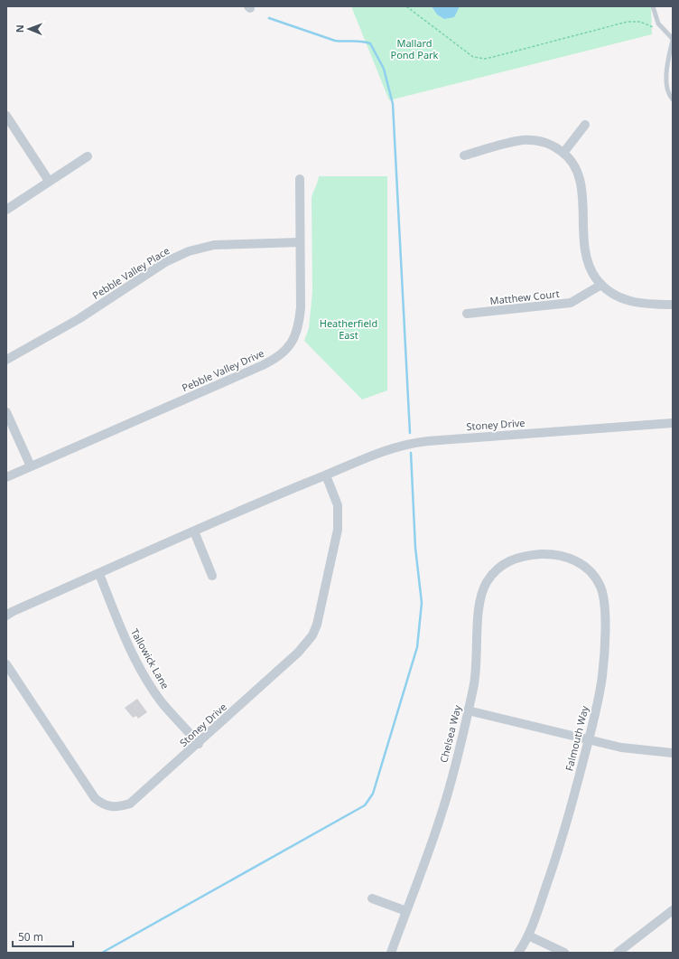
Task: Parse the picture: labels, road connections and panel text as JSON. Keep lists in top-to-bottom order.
{
  "streets": {
    "street": [
      "Pebble Valley Place",
      "Matthew Court",
      "Pebble Valley Drive",
      "Stoney Drive",
      "Tallowick Lane",
      "Chelsea Way",
      "Falmouth Way"
    ]
  },
  "crossings": [
    ["Pebble Valley Place", "Pebble Valley Drive"],
    ["Stoney Drive", "Tallowick Lane"],
    ["Chelsea Way", "Falmouth Way"]
  ],
  "parks": ["Mallard Pond Park", "Heatherfield East"],
  "scale_bar": "50 m",
  "north": "left"
}
